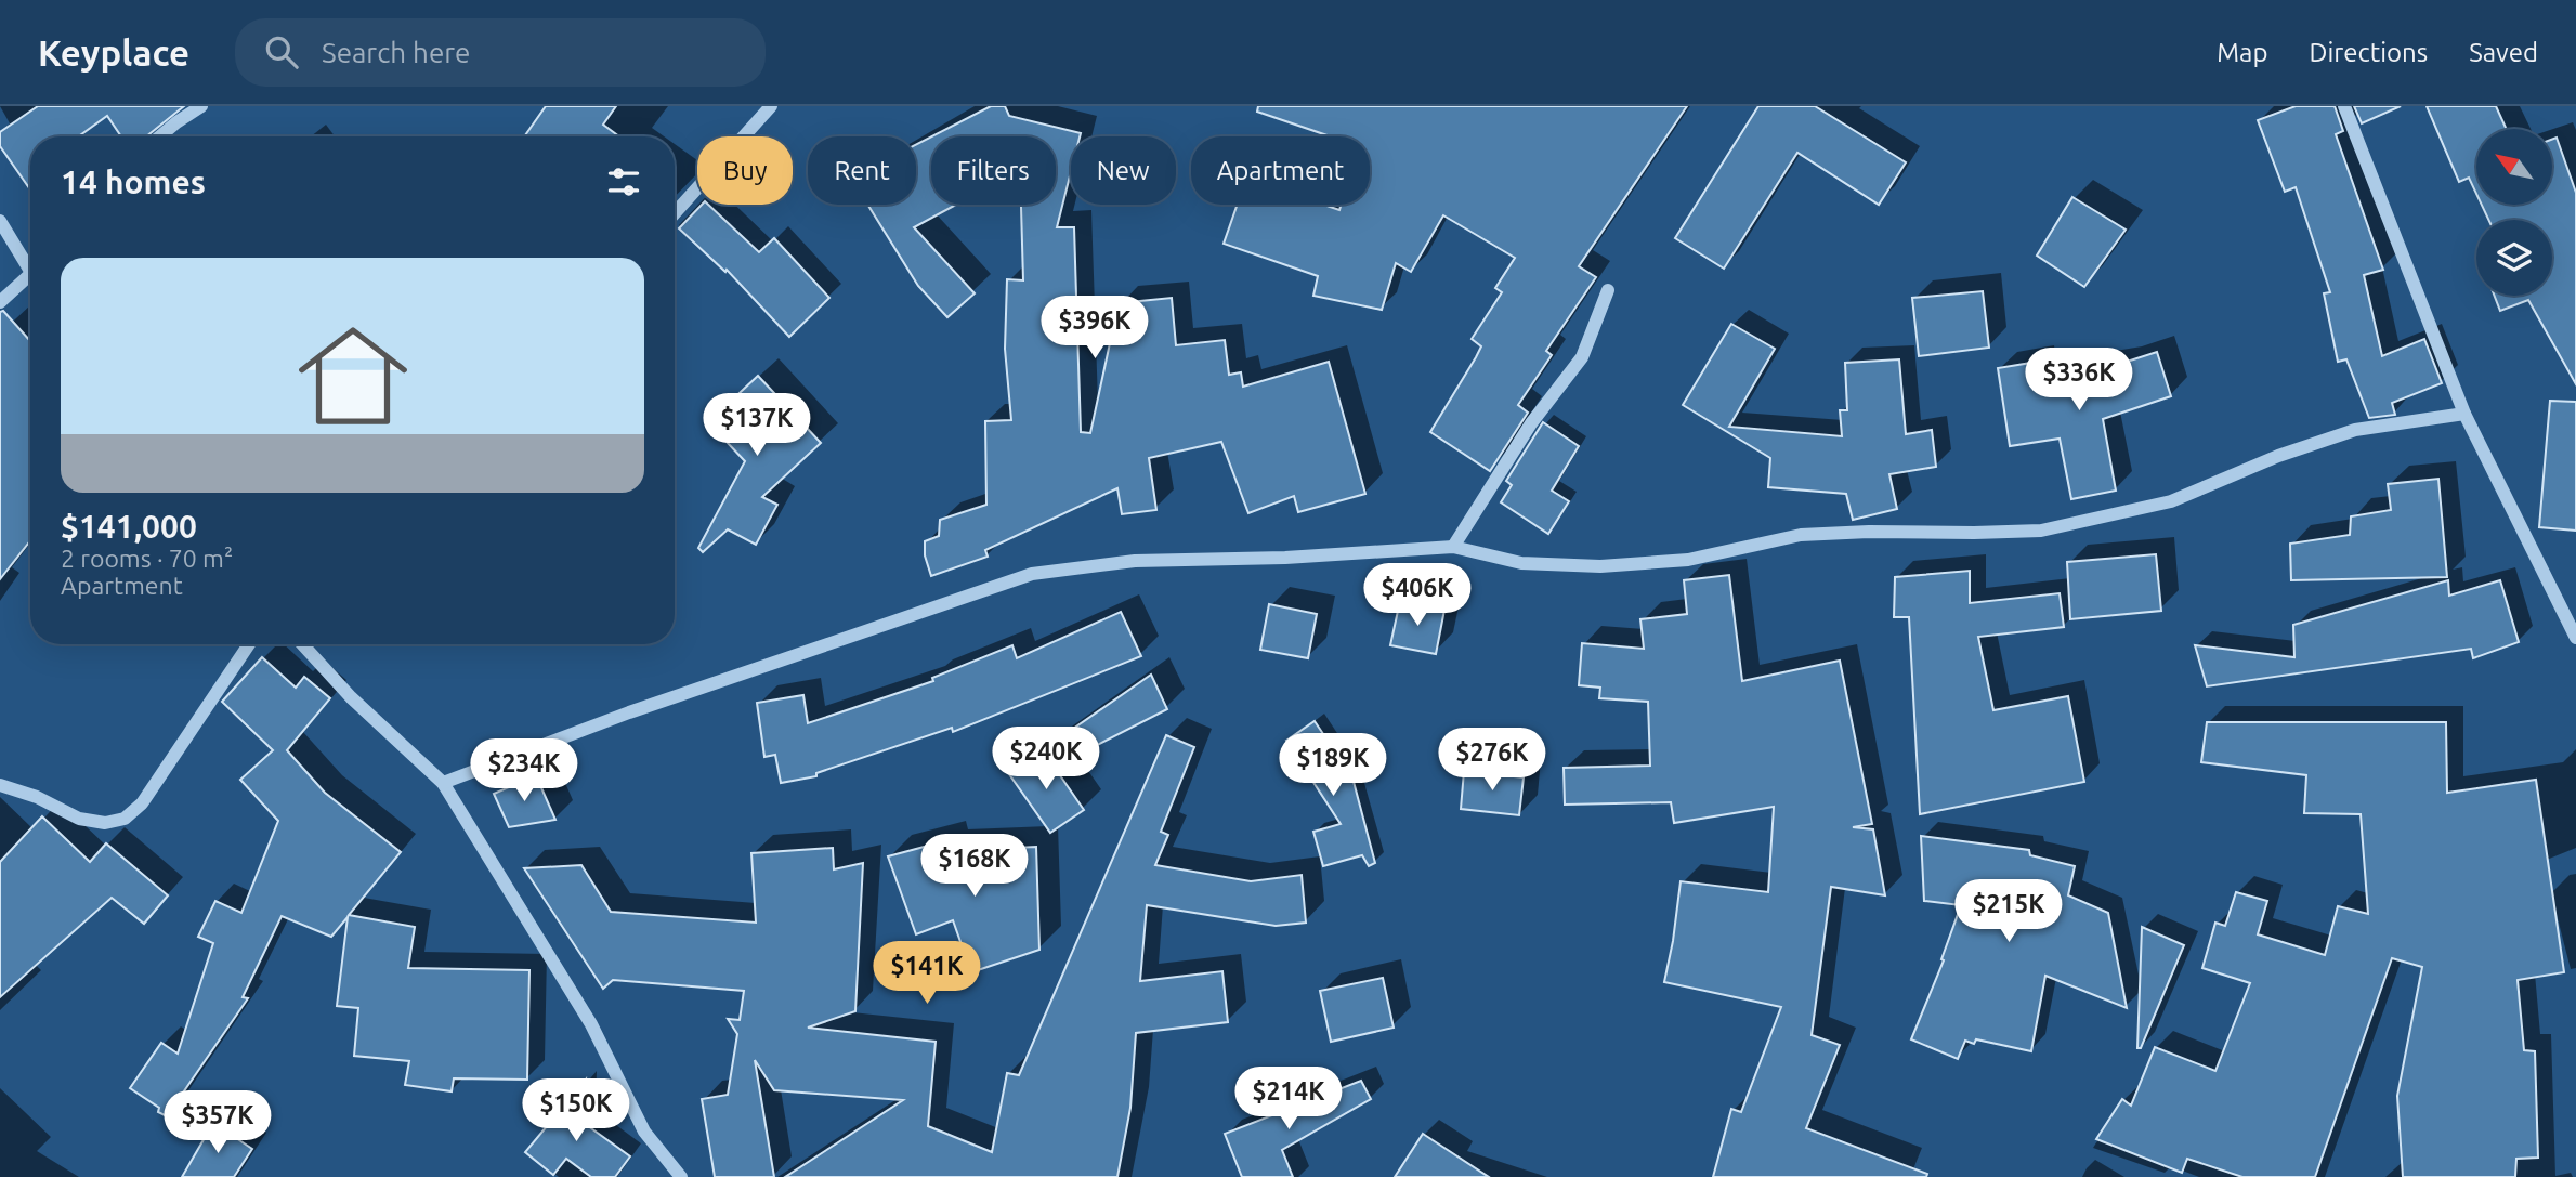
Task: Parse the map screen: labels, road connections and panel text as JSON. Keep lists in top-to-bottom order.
{
  "north": "top left",
  "page": {
    "header": "Keyplace",
    "search": "Search here",
    "nav": ["Map", "Directions", "Saved"],
    "chip": [
      "Buy",
      "Rent",
      "Filters",
      "New",
      "Apartment"
    ],
    "heading": "14 homes",
    "list": [
      {
        "name": "$141,000",
        "note": "2 rooms · 70 m² · Apartment"
      }
    ],
    "price": [
      "$396K",
      "$336K",
      "$137K",
      "$406K",
      "$240K",
      "$276K",
      "$189K",
      "$234K",
      "$168K",
      "$215K",
      "$141K",
      "$214K",
      "$150K",
      "$357K"
    ]
  }
}
